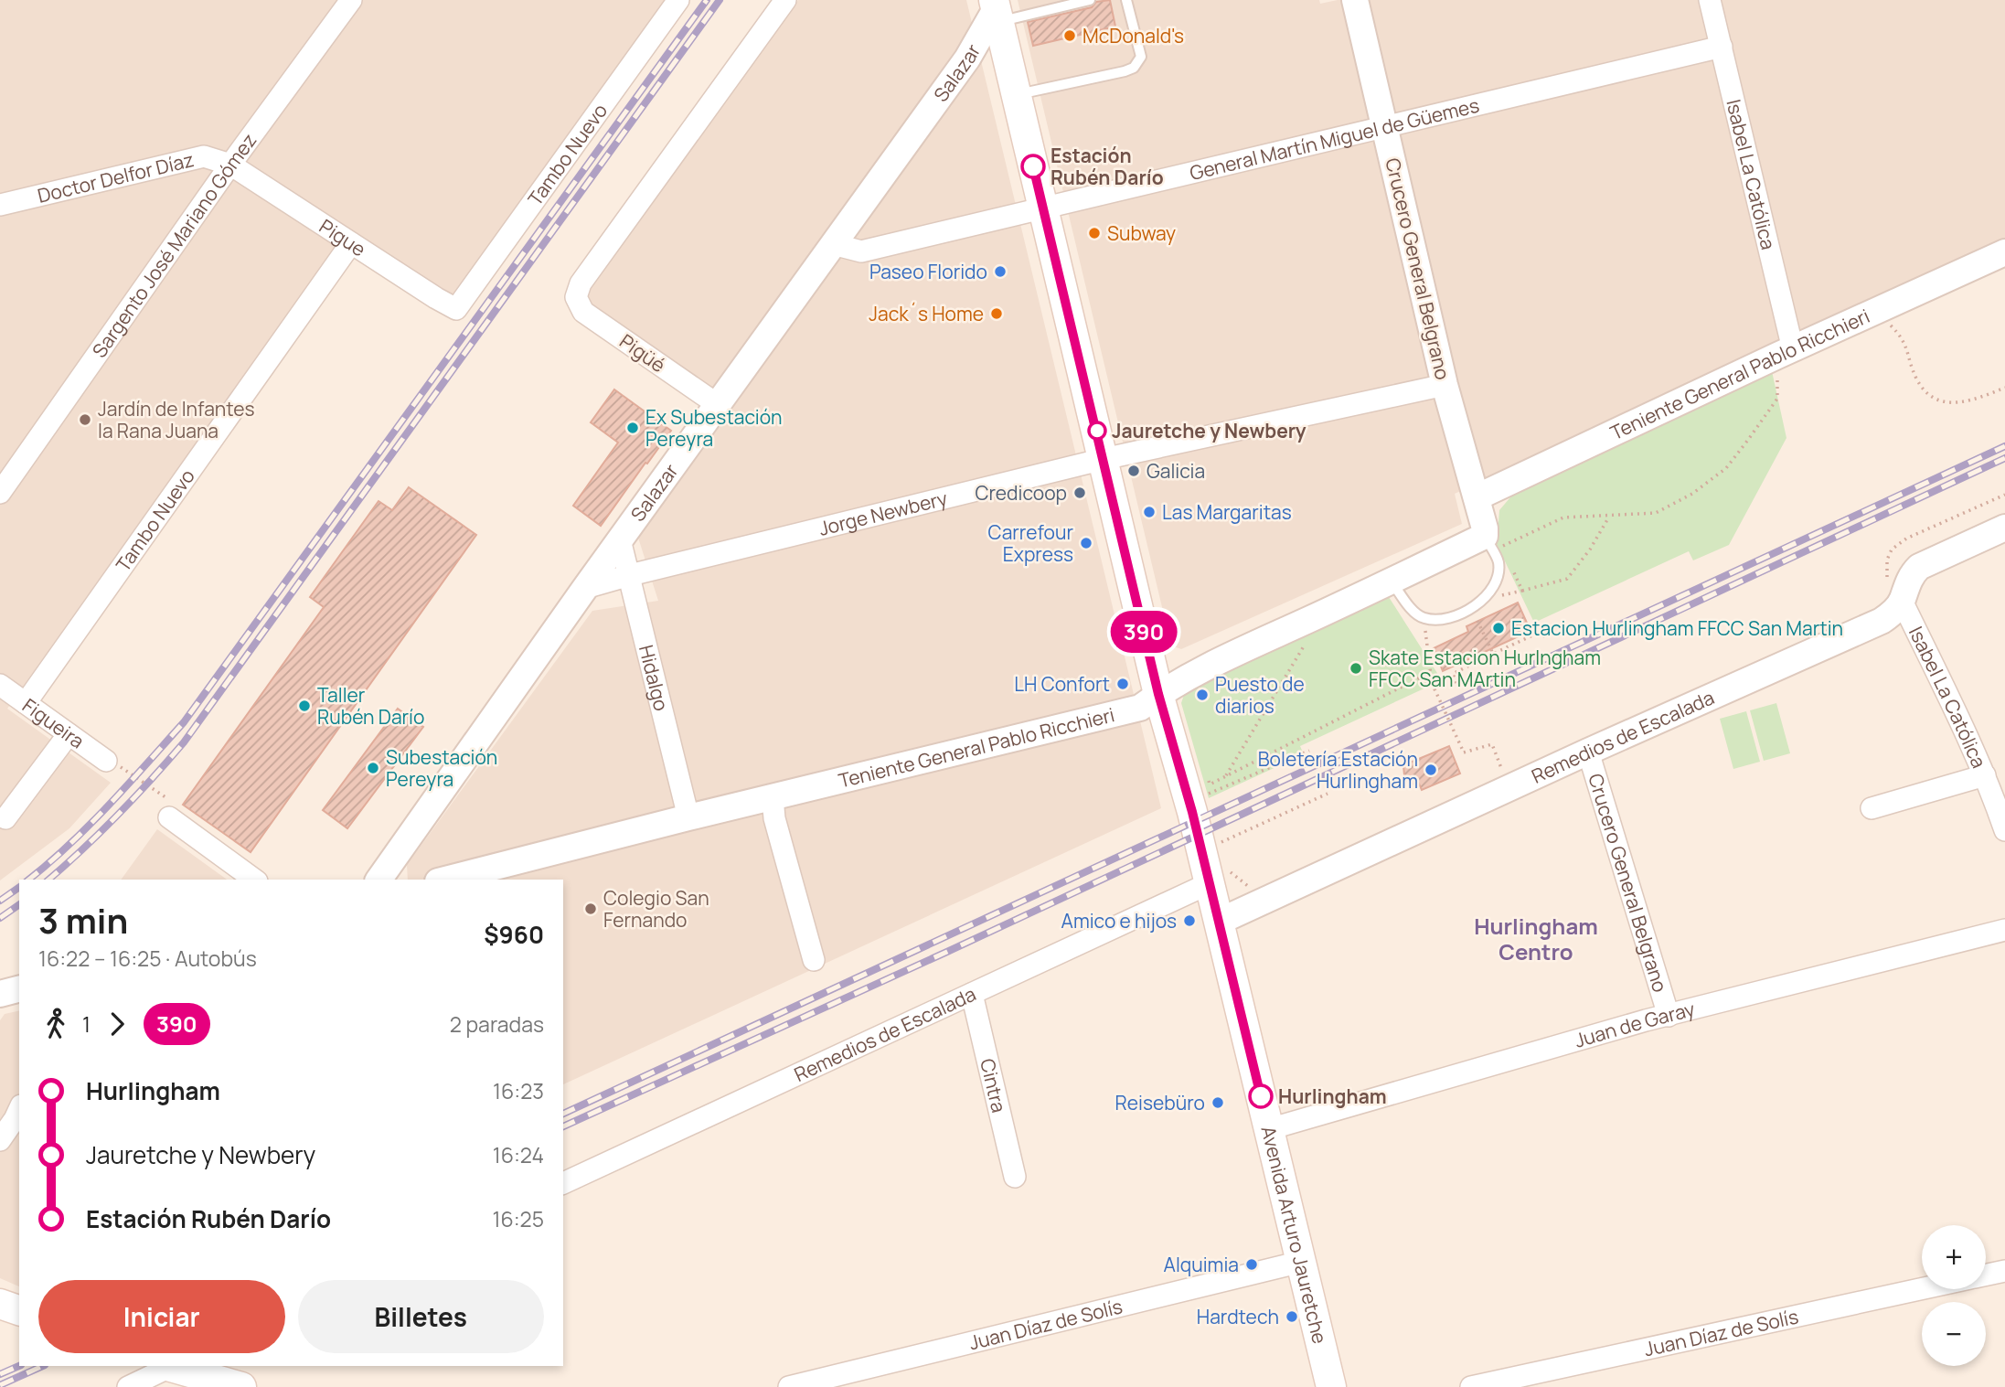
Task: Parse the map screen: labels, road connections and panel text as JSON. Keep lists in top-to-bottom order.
{
  "streets": {
    "main road": ["Avenida Arturo Jauretche"],
    "street": [
      "Salazar",
      "General Martín Miguel de Güemes",
      "Tambo Nuevo",
      "Isabel La Católica",
      "Doctor Delfor Díaz",
      "Pigue",
      "Sargento José Mariano Gómez",
      "Crucero General Belgrano",
      "Pigüé",
      "Teniente General Pablo Ricchieri",
      "Jorge Newbery",
      "Hidalgo",
      "Figueira",
      "Remedios de Escalada",
      "Juan de Garay",
      "Cintra",
      "Juan Díaz de Solís"
    ]
  },
  "crossings": [
    ["Salazar", "General Martín Miguel de Güemes"],
    ["Salazar", "Pigüé"],
    ["Salazar", "Jorge Newbery"],
    ["Salazar", "Hidalgo"],
    ["Salazar", "Avenida Arturo Jauretche"],
    ["General Martín Miguel de Güemes", "Isabel La Católica"],
    ["General Martín Miguel de Güemes", "Crucero General Belgrano"],
    ["General Martín Miguel de Güemes", "Avenida Arturo Jauretche"],
    ["Tambo Nuevo", "Pigue"],
    ["Tambo Nuevo", "Figueira"],
    ["Isabel La Católica", "Teniente General Pablo Ricchieri"],
    ["Isabel La Católica", "Remedios de Escalada"],
    ["Doctor Delfor Díaz", "Pigue"],
    ["Doctor Delfor Díaz", "Sargento José Mariano Gómez"],
    ["Pigue", "Sargento José Mariano Gómez"],
    ["Crucero General Belgrano", "Teniente General Pablo Ricchieri"],
    ["Crucero General Belgrano", "Jorge Newbery"],
    ["Crucero General Belgrano", "Remedios de Escalada"],
    ["Crucero General Belgrano", "Juan de Garay"],
    ["Teniente General Pablo Ricchieri", "Hidalgo"],
    ["Teniente General Pablo Ricchieri", "Avenida Arturo Jauretche"],
    ["Jorge Newbery", "Hidalgo"],
    ["Jorge Newbery", "Avenida Arturo Jauretche"],
    ["Remedios de Escalada", "Cintra"],
    ["Remedios de Escalada", "Avenida Arturo Jauretche"],
    ["Juan de Garay", "Avenida Arturo Jauretche"],
    ["Avenida Arturo Jauretche", "Juan Díaz de Solís"]
  ],
  "districts": ["Hurlingham Centro"],
  "places": [
    "McDonald's",
    "Estación Rubén Darío",
    "Subway",
    "Paseo Florido",
    "Jack´s Home",
    "Jardín de Infantes la Rana Juana",
    "Ex Subestación Pereyra",
    "Jauretche y Newbery",
    "Galicia",
    "Credicoop",
    "Las Margaritas",
    "Carrefour Express",
    "Estacion Hurlingham FFCC San Martin",
    "Skate Estacion Hurlngham FFCC San MArtin",
    "LH Confort",
    "Puesto de diarios",
    "Taller Rubén Darío",
    "Subestación Pereyra",
    "Boletería Estación Hurlingham",
    "Colegio San Fernando",
    "Amico e hijos",
    "Hurlingham",
    "Reisebüro",
    "Alquimia",
    "Hardtech"
  ],
  "lines": ["bus line 390"],
  "page": {
    "on_map": "390",
    "heading": ["3 min", "16:22 – 16:25 · Autobús", "$960"],
    "legs": ["1", "390", "2 paradas"],
    "list": [
      {
        "name": "Hurlingham",
        "value": "16:23"
      },
      {
        "name": "Jauretche y Newbery",
        "value": "16:24"
      },
      {
        "name": "Estación Rubén Darío",
        "value": "16:25"
      }
    ],
    "map_buttons": ["+", "−"],
    "buttons": ["Iniciar", "Billetes"]
  }
}
